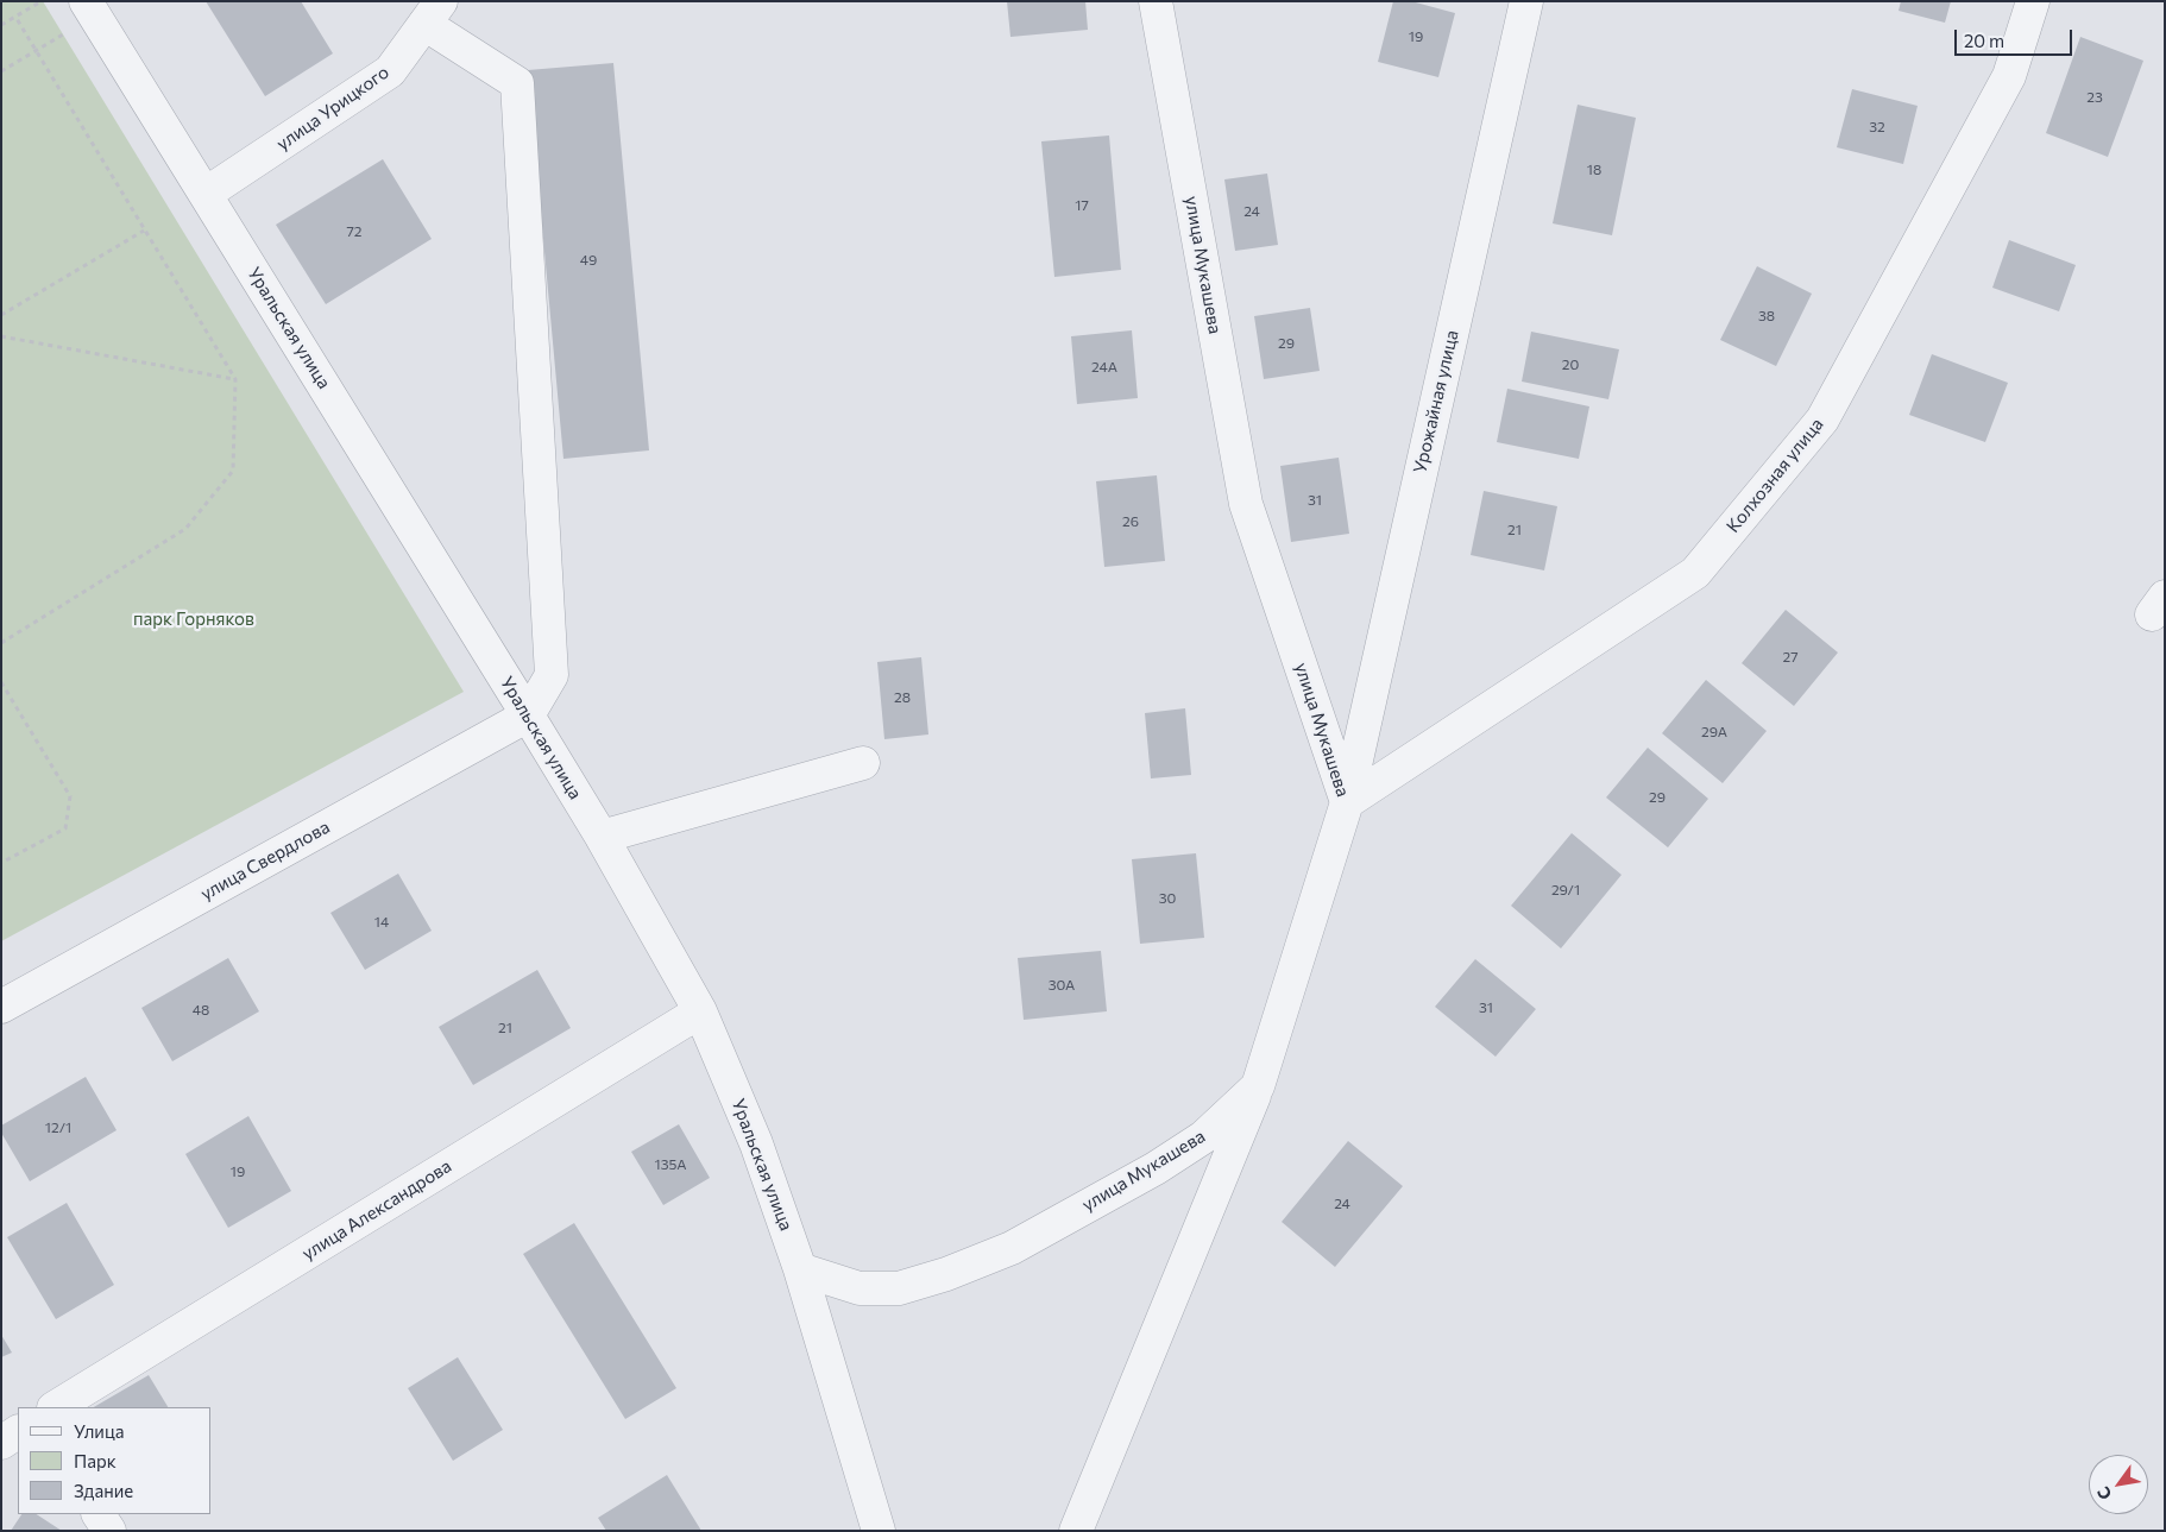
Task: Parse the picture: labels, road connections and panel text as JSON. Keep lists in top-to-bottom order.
{
  "streets": {
    "street": [
      "улица Урицкого",
      "улица Мукашева",
      "Уральская улица",
      "Урожайная улица",
      "Колхозная улица",
      "улица Свердлова",
      "улица Александрова"
    ]
  },
  "crossings": [
    ["улица Урицкого", "Уральская улица"],
    ["улица Мукашева", "Уральская улица"],
    ["улица Мукашева", "Урожайная улица"],
    ["улица Мукашева", "Колхозная улица"],
    ["Уральская улица", "улица Свердлова"],
    ["Уральская улица", "улица Александрова"],
    ["Урожайная улица", "Колхозная улица"]
  ],
  "parks": ["парк Горняков"],
  "house_numbers": [
    "19",
    "23",
    "32",
    "18",
    "17",
    "24",
    "72",
    "49",
    "38",
    "29",
    "20",
    "24А",
    "31",
    "26",
    "21",
    "27",
    "28",
    "29А",
    "29",
    "29/1",
    "30",
    "14",
    "30А",
    "31",
    "48",
    "21",
    "12/1",
    "135А",
    "19",
    "24"
  ],
  "legend": ["Улица", "Парк", "Здание"],
  "scale_bar": "20 m",
  "north": "bottom left"
}
